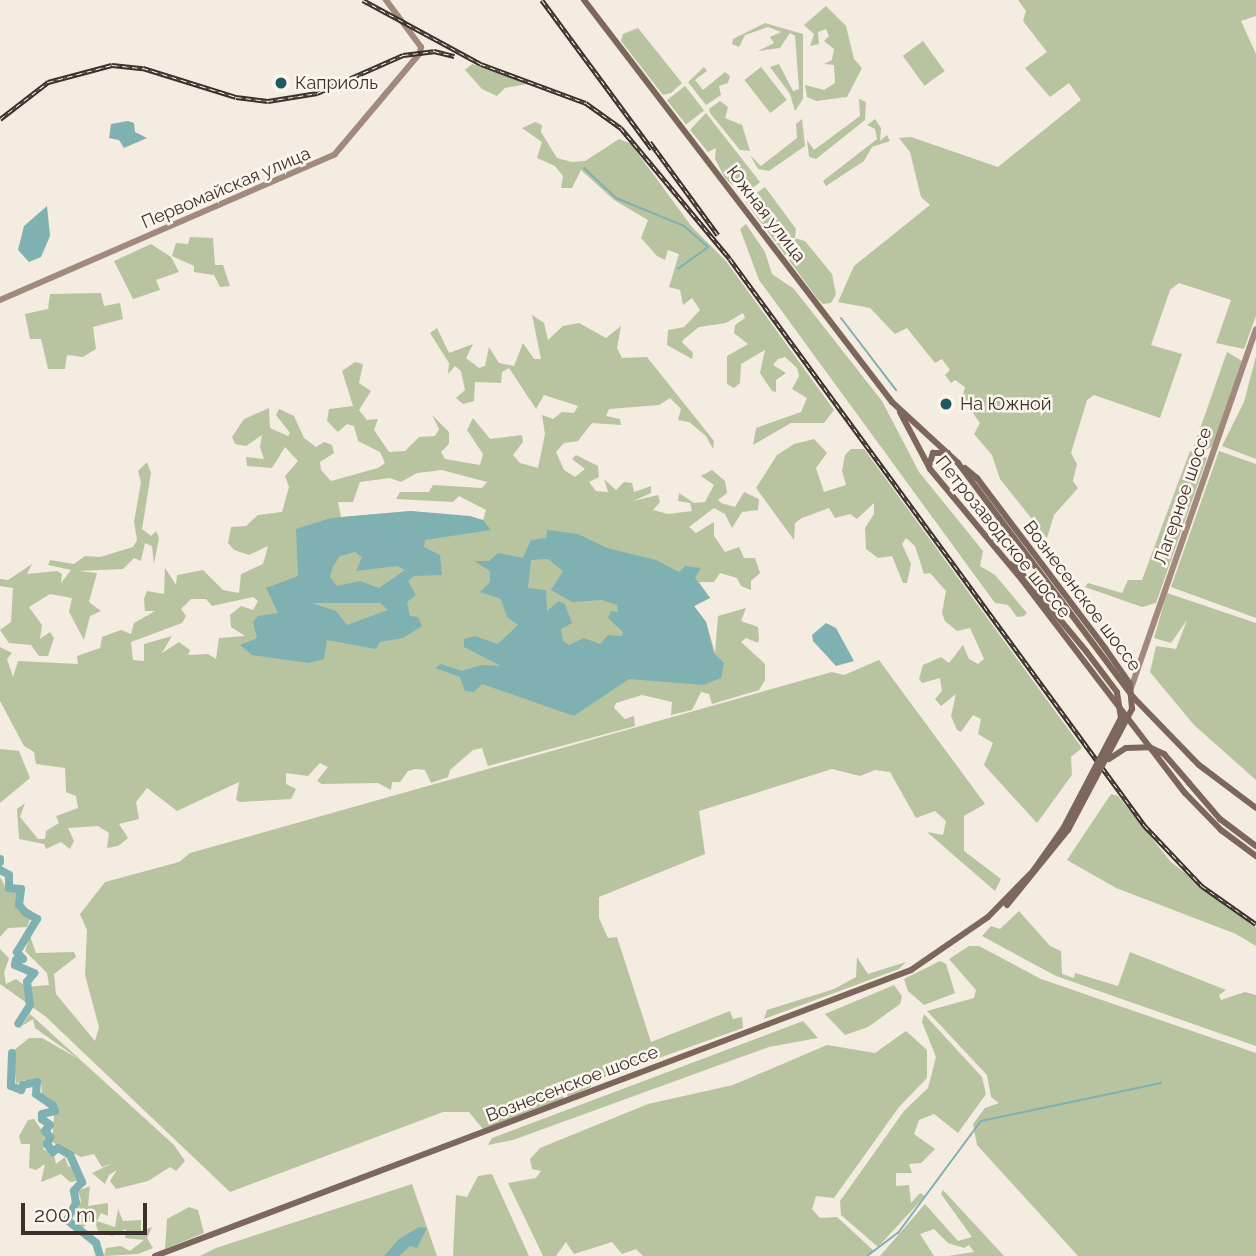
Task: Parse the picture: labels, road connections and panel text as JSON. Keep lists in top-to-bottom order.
{
  "streets": {
    "main road": ["Южная улица", "Петрозаводское шоссе", "Вознесенское шоссе"],
    "street": ["Первомайская улица", "Лагерное шоссе"]
  },
  "crossings": [
    ["Южная улица", "Петрозаводское шоссе"],
    ["Лагерное шоссе", "Петрозаводское шоссе"],
    ["Петрозаводское шоссе", "Вознесенское шоссе"]
  ],
  "places": ["Каприоль", "На Южной"],
  "scale_bar": "200 m"
}
